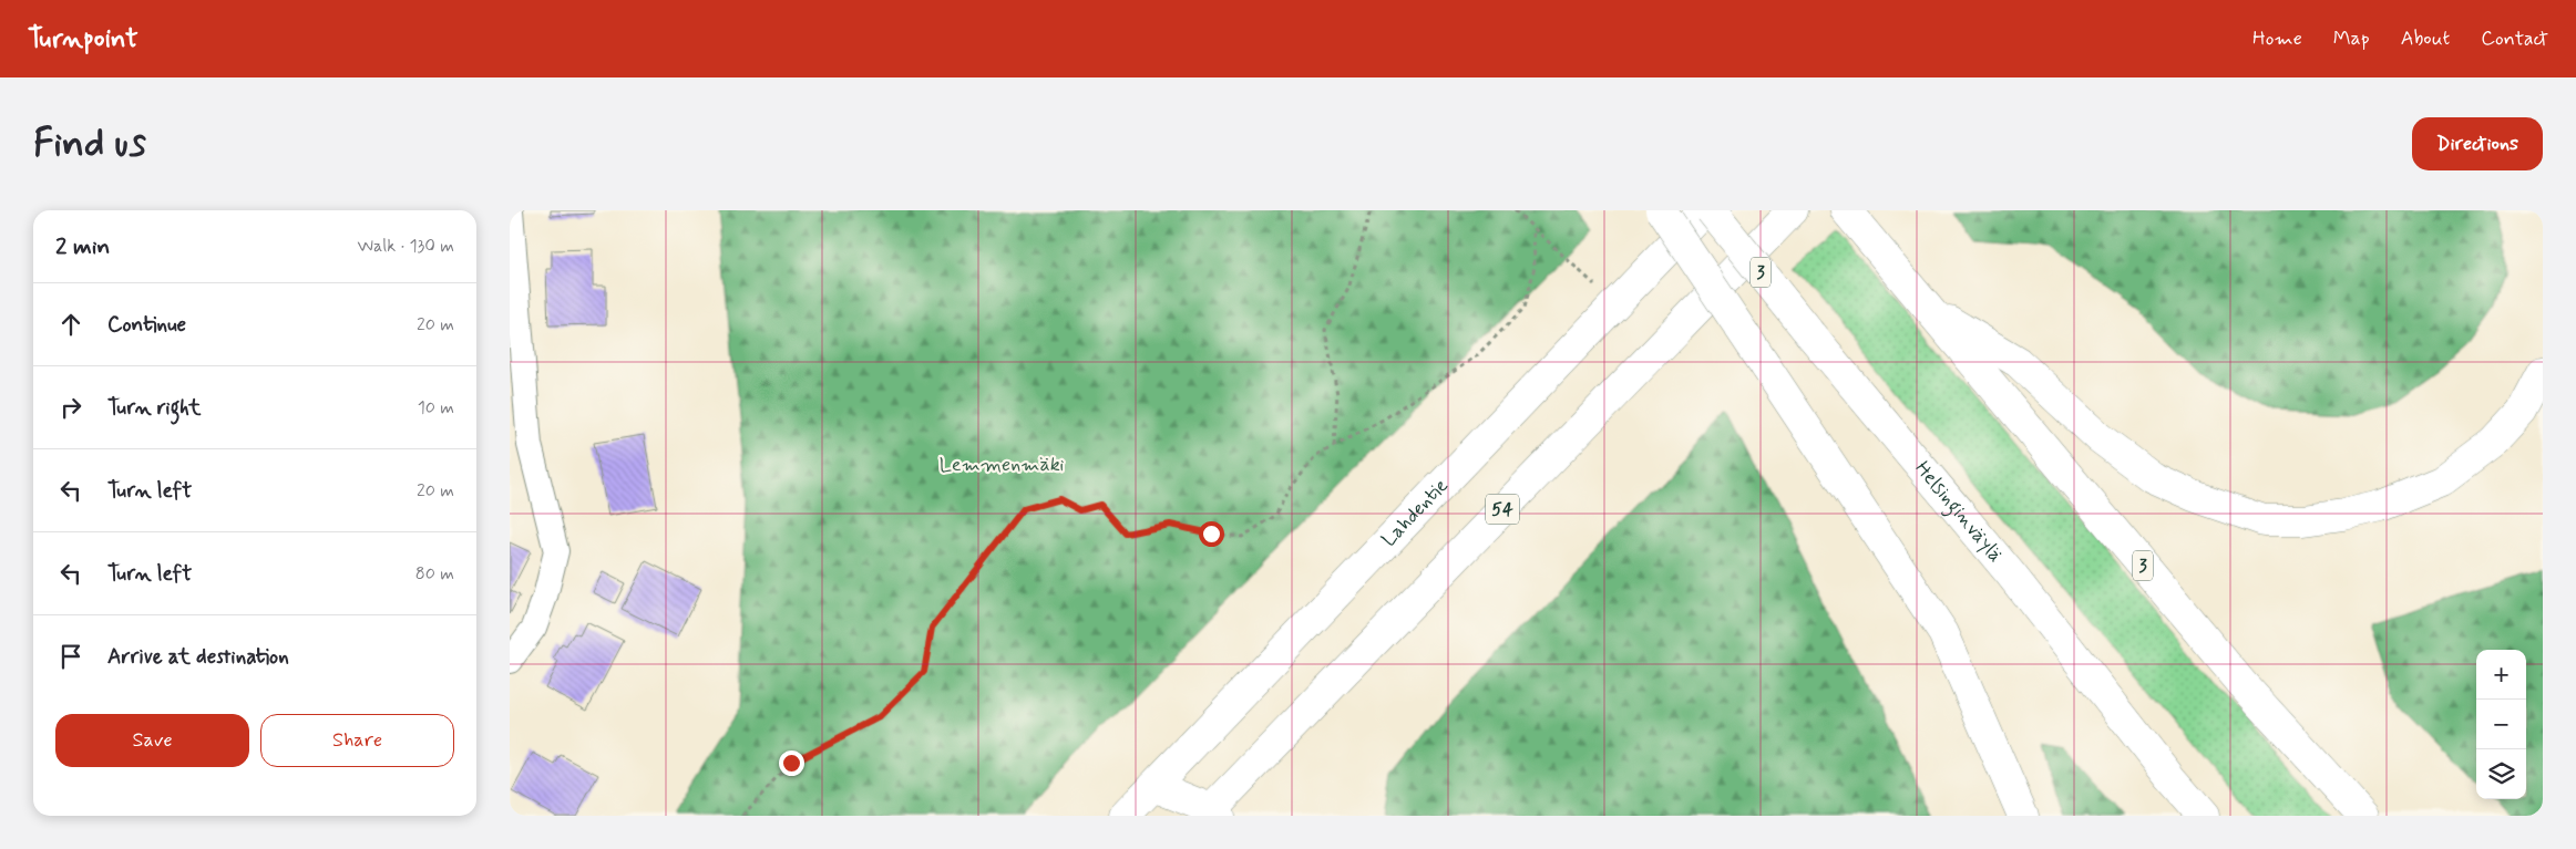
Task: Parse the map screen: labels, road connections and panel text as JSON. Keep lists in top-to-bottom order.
{
  "streets": {
    "main road": [
      "3",
      "54",
      "Helsinginväylä",
      "Lahdentie"
    ]
  },
  "parks": ["Lemmenmäki"],
  "page": {
    "header": "Turnpoint",
    "nav": [
      "Home",
      "Map",
      "About",
      "Contact"
    ],
    "buttons": [
      "Directions",
      ["Save", "Share"]
    ],
    "title": "Find us",
    "heading": ["2 min", "Walk · 130 m"],
    "list": [
      ["Continue", "20 m"],
      ["Turn right", "10 m"],
      ["Turn left", "20 m"],
      ["Turn left", "80 m"],
      "Arrive at destination"
    ],
    "map_buttons": ["+", "−"]
  }
}
